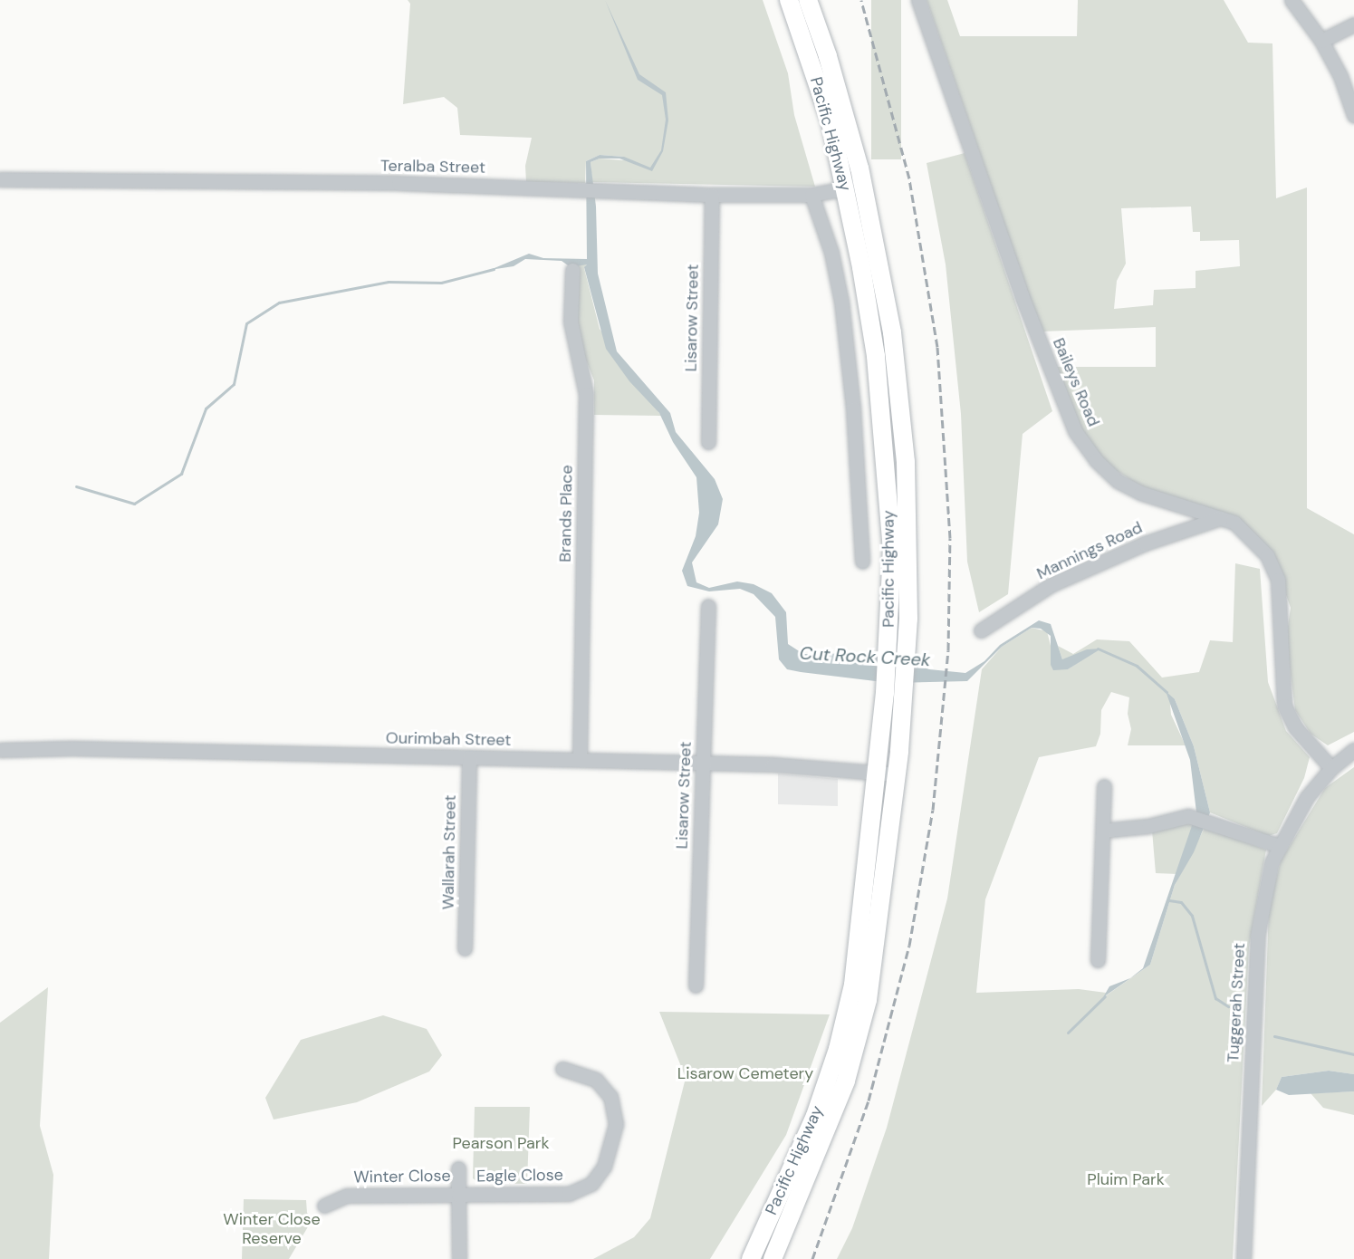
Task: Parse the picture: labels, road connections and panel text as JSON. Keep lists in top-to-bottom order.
{
  "streets": {
    "main road": ["Pacific Highway"],
    "street": [
      "Teralba Street",
      "Lisarow Street",
      "Baileys Road",
      "Brands Place",
      "Mannings Road",
      "Ourimbah Street",
      "Wallarah Street",
      "Tuggerah Street",
      "Eagle Close",
      "Winter Close"
    ]
  },
  "crossings": [
    ["Pacific Highway", "Teralba Street"],
    ["Pacific Highway", "Ourimbah Street"],
    ["Teralba Street", "Lisarow Street"],
    ["Lisarow Street", "Ourimbah Street"],
    ["Baileys Road", "Mannings Road"],
    ["Baileys Road", "Tuggerah Street"],
    ["Brands Place", "Ourimbah Street"],
    ["Ourimbah Street", "Wallarah Street"],
    ["Eagle Close", "Winter Close"]
  ],
  "water": ["Cut Rock Creek"],
  "parks": [
    "Lisarow Cemetery",
    "Pearson Park",
    "Pluim Park",
    "Winter Close Reserve"
  ]
}
